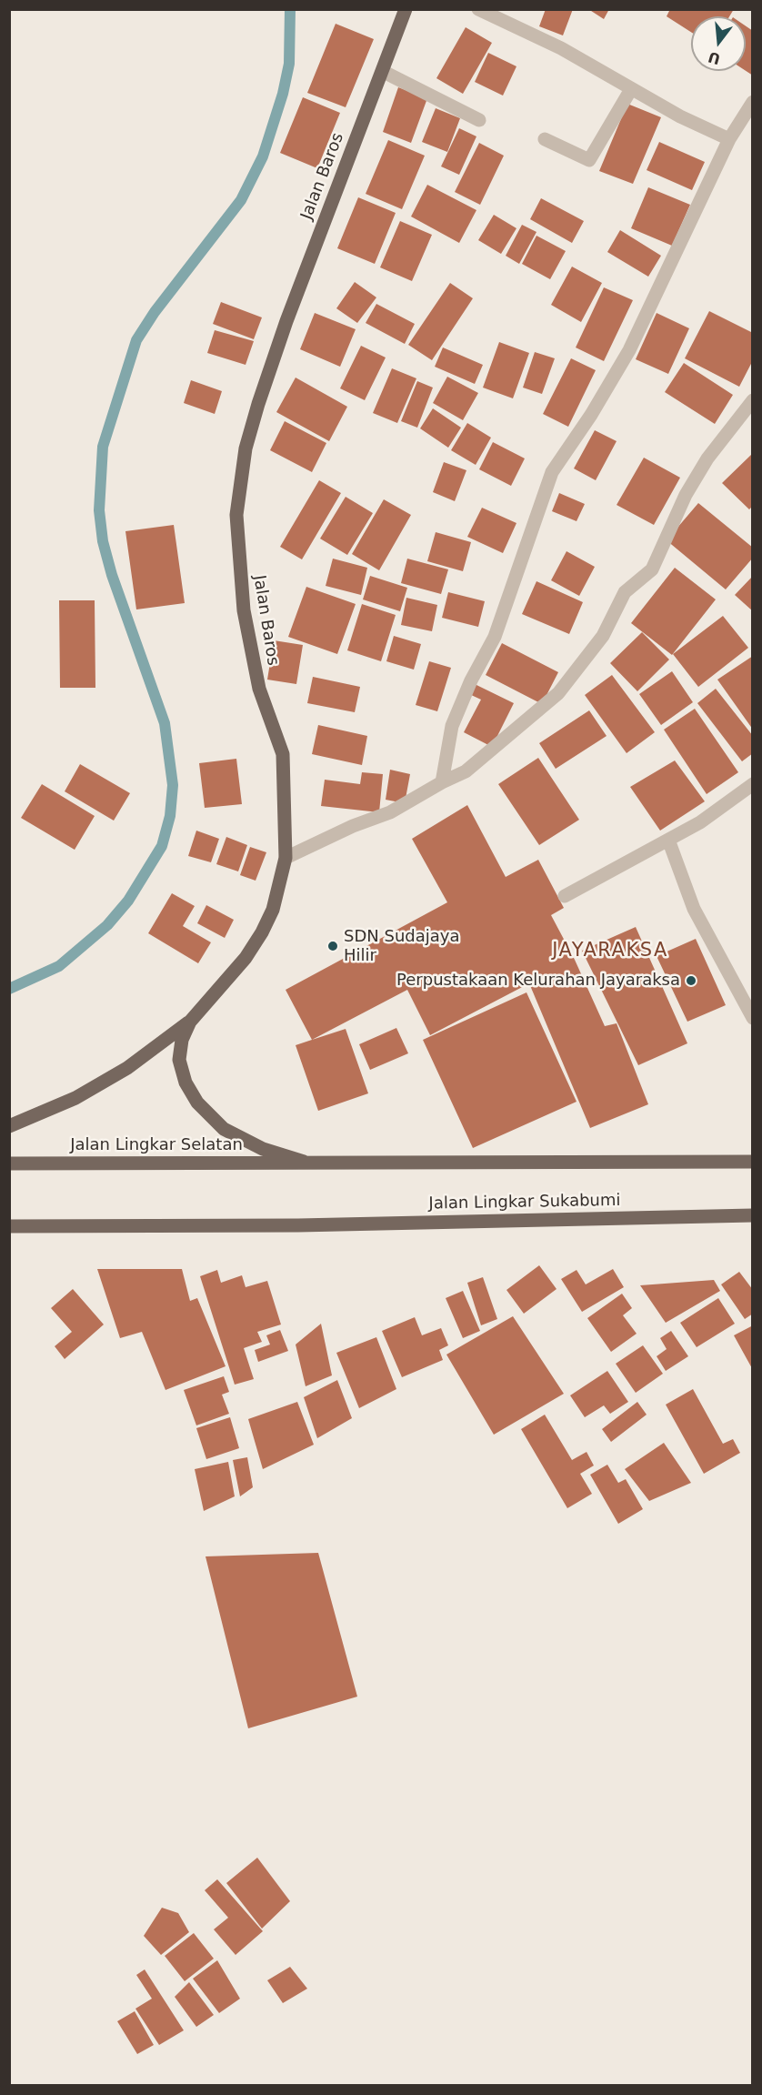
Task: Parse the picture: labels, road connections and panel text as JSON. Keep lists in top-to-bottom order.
{
  "streets": {
    "main road": ["Jalan Baros", "Jalan Lingkar Selatan", "Jalan Lingkar Sukabumi"]
  },
  "crossings": [
    ["Jalan Baros", "Jalan Lingkar Selatan"]
  ],
  "districts": ["JAYARAKSA"],
  "places": ["SDN Sudajaya Hilir", "Perpustakaan Kelurahan Jayaraksa"],
  "north": "bottom"
}
